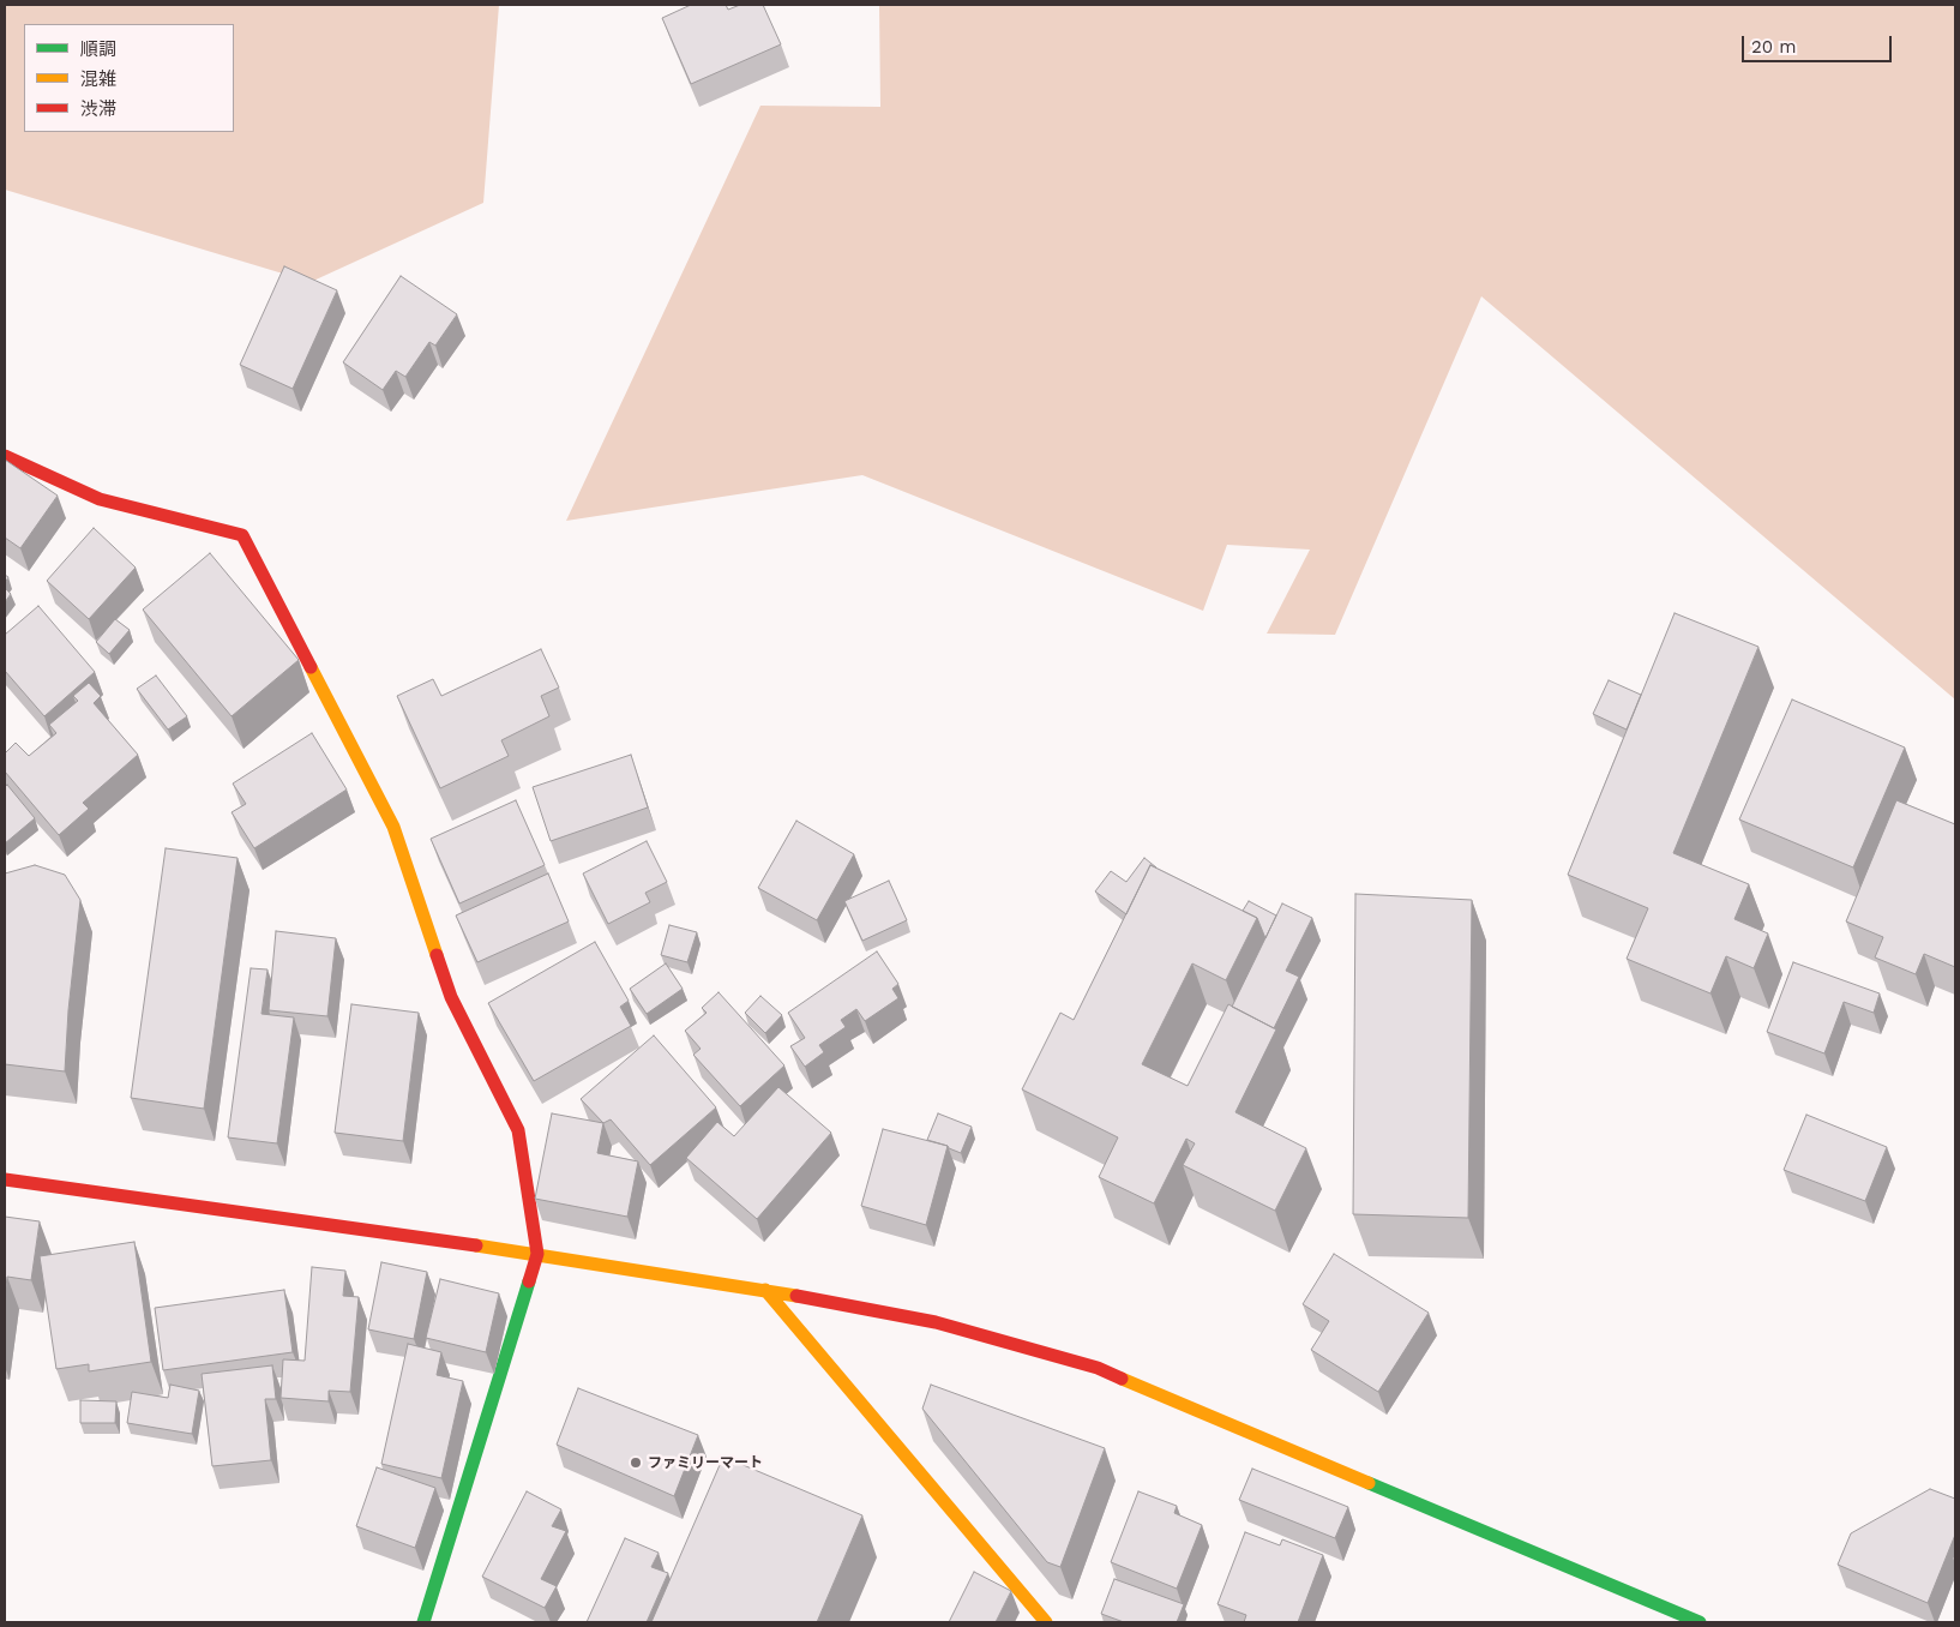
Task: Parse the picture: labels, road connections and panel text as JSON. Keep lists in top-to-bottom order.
{
  "places": ["ファミリーマート"],
  "legend": ["順調", "混雑", "渋滞"],
  "scale_bar": "20 m"
}
